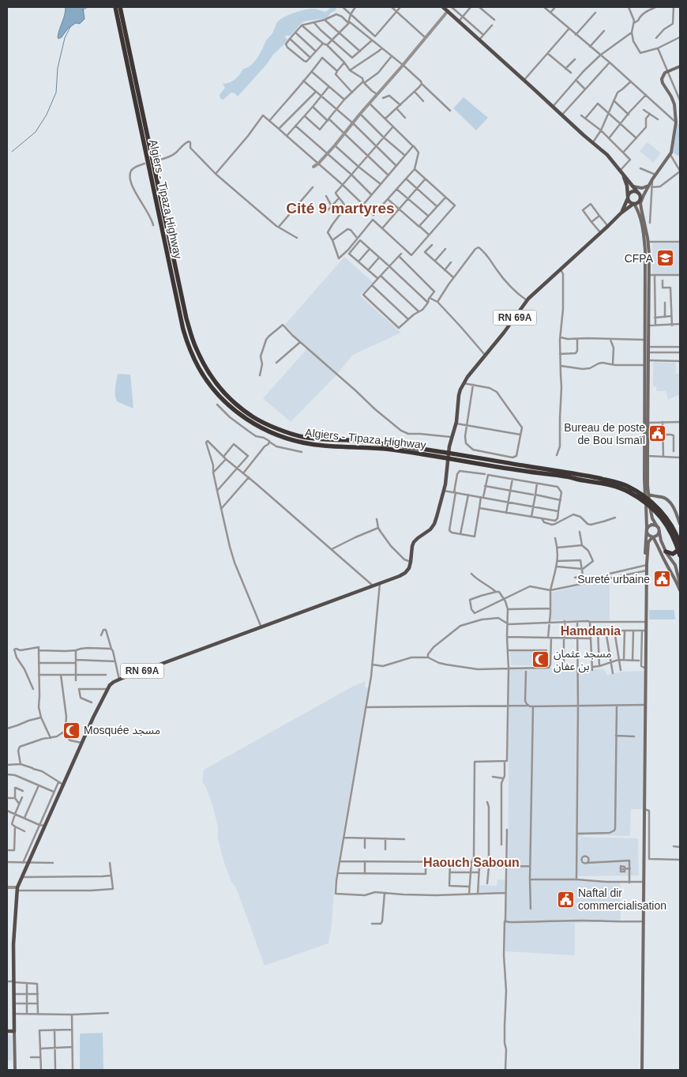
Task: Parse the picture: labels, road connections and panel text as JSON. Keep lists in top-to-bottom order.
{
  "streets": {
    "highway": ["Algiers - Tipaza Highway"],
    "main road": ["RN 69A"]
  },
  "districts": ["Cité 9 martyres", "Hamdania", "Haouch Saboun"],
  "places": {
    "school or university": ["CFPA"],
    "public building": ["Bureau de poste de Bou Ismaïl", "Sureté urbaine", "Naftal dir commercialisation"],
    "mosque": ["مسجد عثمان بن عفان", "Mosquée مسجد"]
  }
}
